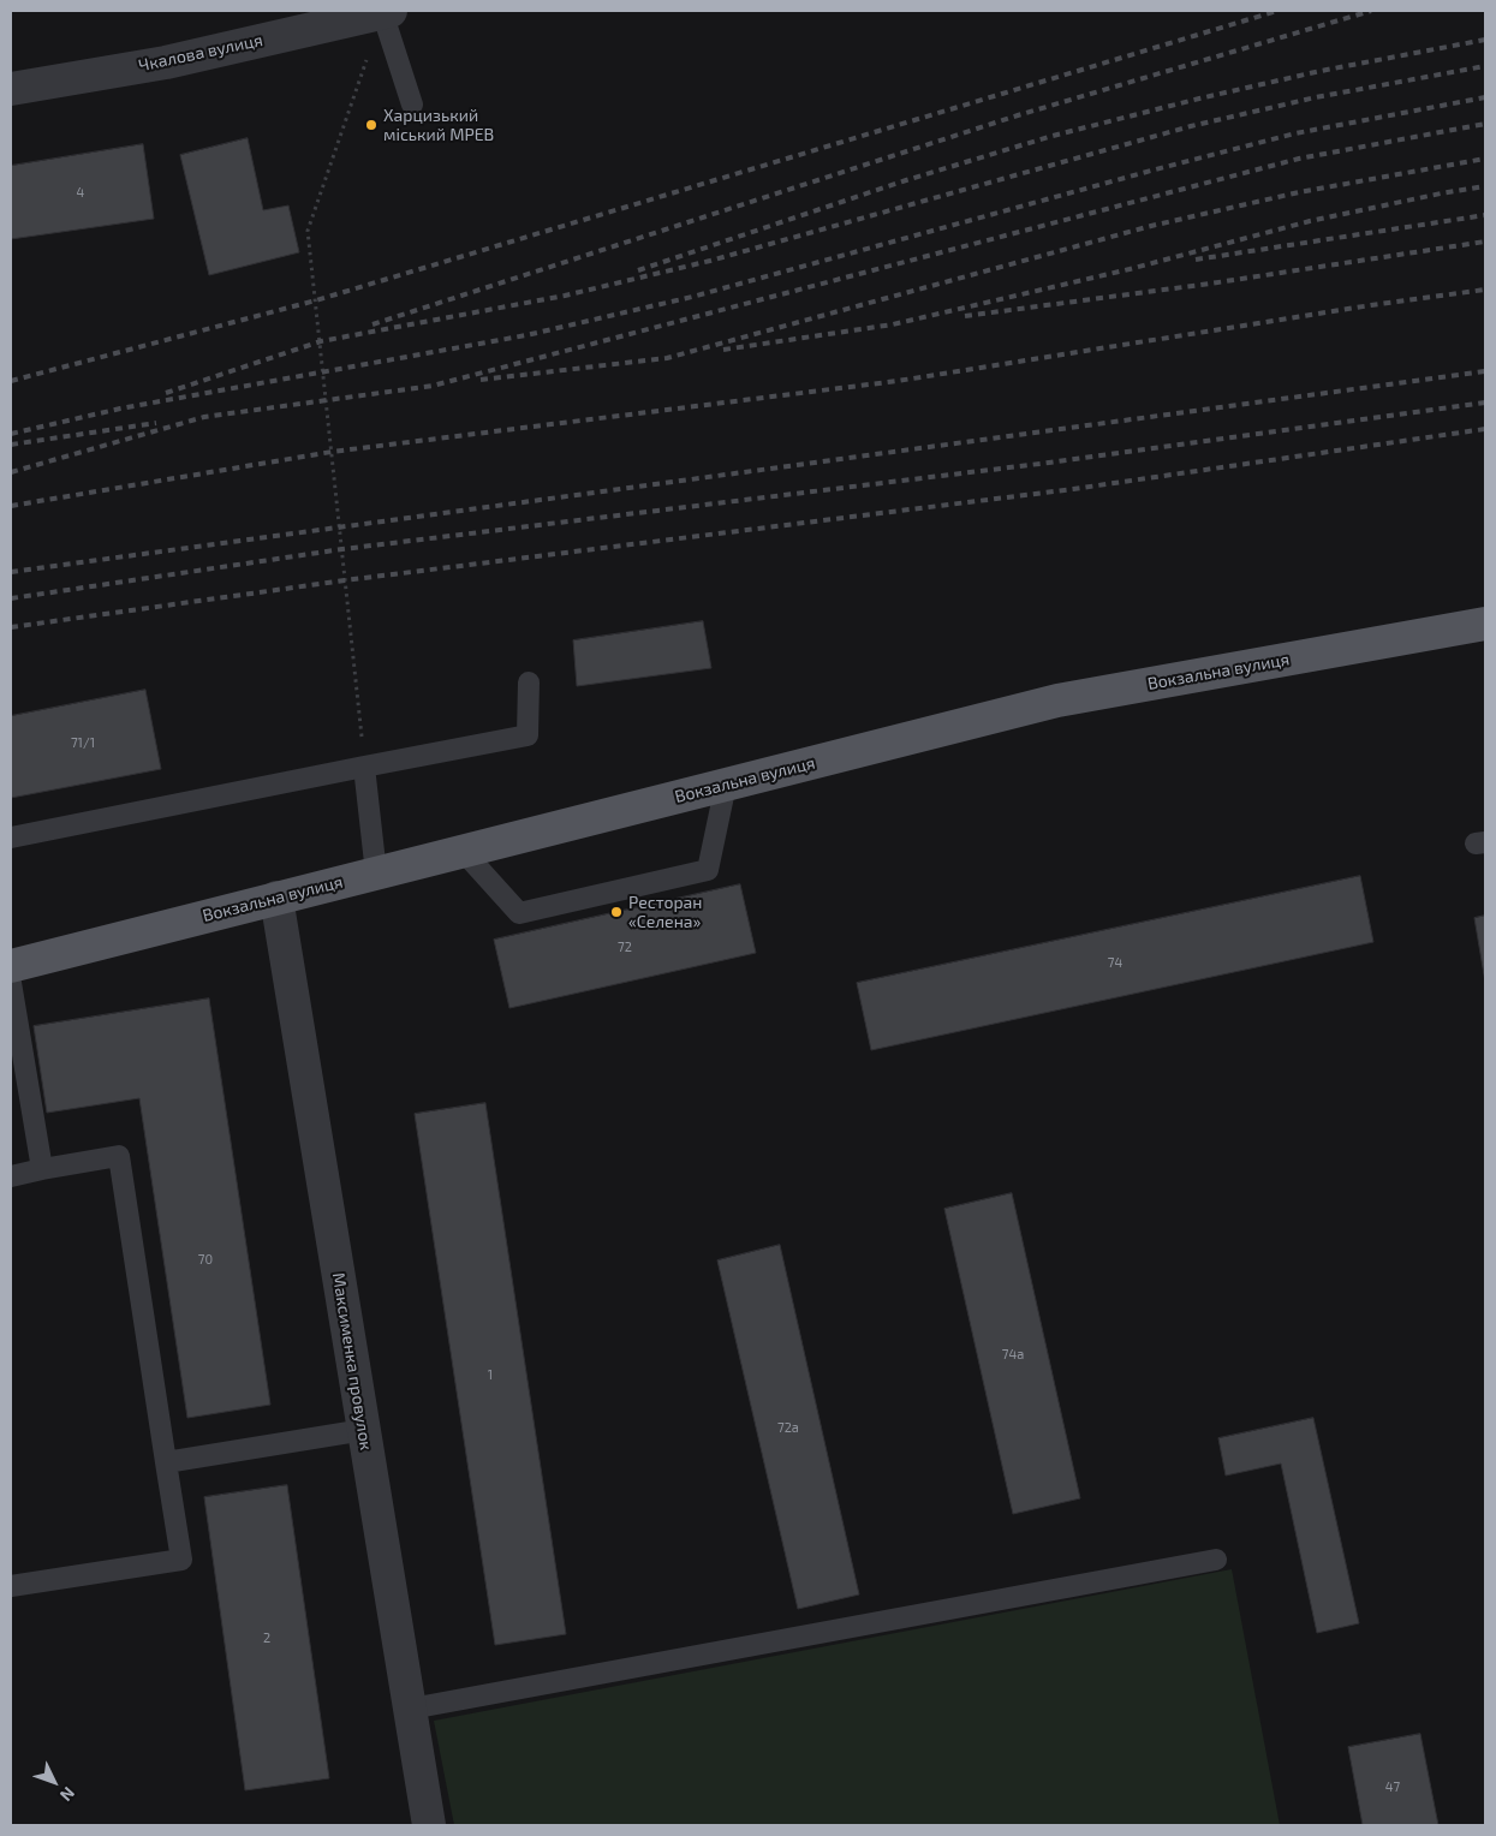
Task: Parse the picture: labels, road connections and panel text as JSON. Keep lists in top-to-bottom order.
{
  "streets": {
    "main road": ["Вокзальна вулиця"],
    "street": ["Чкалова вулиця", "Максименка провулок"]
  },
  "crossings": [
    ["Вокзальна вулиця", "Максименка провулок"]
  ],
  "places": ["Харцизький міський МРЕВ", "Ресторан «Селена»"],
  "house_numbers": [
    "4",
    "71/1",
    "72",
    "74",
    "70",
    "74а",
    "1",
    "72а",
    "2",
    "47"
  ],
  "north": "bottom right"
}
